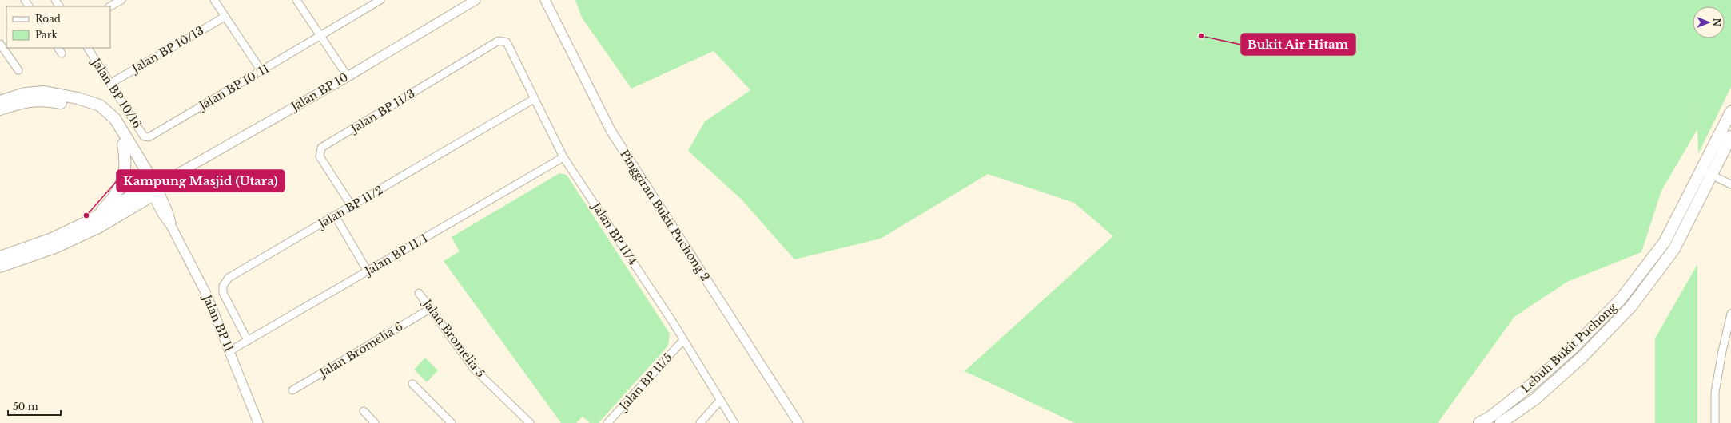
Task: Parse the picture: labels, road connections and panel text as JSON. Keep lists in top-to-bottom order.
{
  "streets": {
    "main road": ["Lebuh Bukit Puchong"],
    "street": [
      "Jalan BP 10/13",
      "Jalan BP 10/11",
      "Jalan BP 10",
      "Jalan BP 10/16",
      "Jalan BP 11/3",
      "Jalan BP 11/2",
      "Pinggiran Bukit Puchong 2",
      "Jalan BP 11/4",
      "Jalan BP 11/1",
      "Jalan BP 11",
      "Jalan Bromelia 5",
      "Jalan Bromelia 6",
      "Jalan BP 11/5"
    ]
  },
  "crossings": [
    ["Jalan BP 10/13", "Jalan BP 10/16"],
    ["Jalan BP 10/11", "Jalan BP 10/16"],
    ["Jalan BP 10", "Jalan BP 11"],
    ["Jalan BP 11/3", "Jalan BP 11/2"],
    ["Jalan BP 11/3", "Jalan BP 11/4"],
    ["Jalan BP 11/2", "Jalan BP 11/4"],
    ["Jalan BP 11/2", "Jalan BP 11/1"],
    ["Jalan BP 11/4", "Jalan BP 11/1"],
    ["Jalan BP 11/4", "Jalan BP 11/5"],
    ["Jalan BP 11/1", "Jalan BP 11"],
    ["Jalan Bromelia 5", "Jalan Bromelia 6"]
  ],
  "places": ["Bukit Air Hitam", "Kampung Masjid (Utara)"],
  "legend": ["Road", "Park"],
  "scale_bar": "50 m",
  "north": "right"
}
